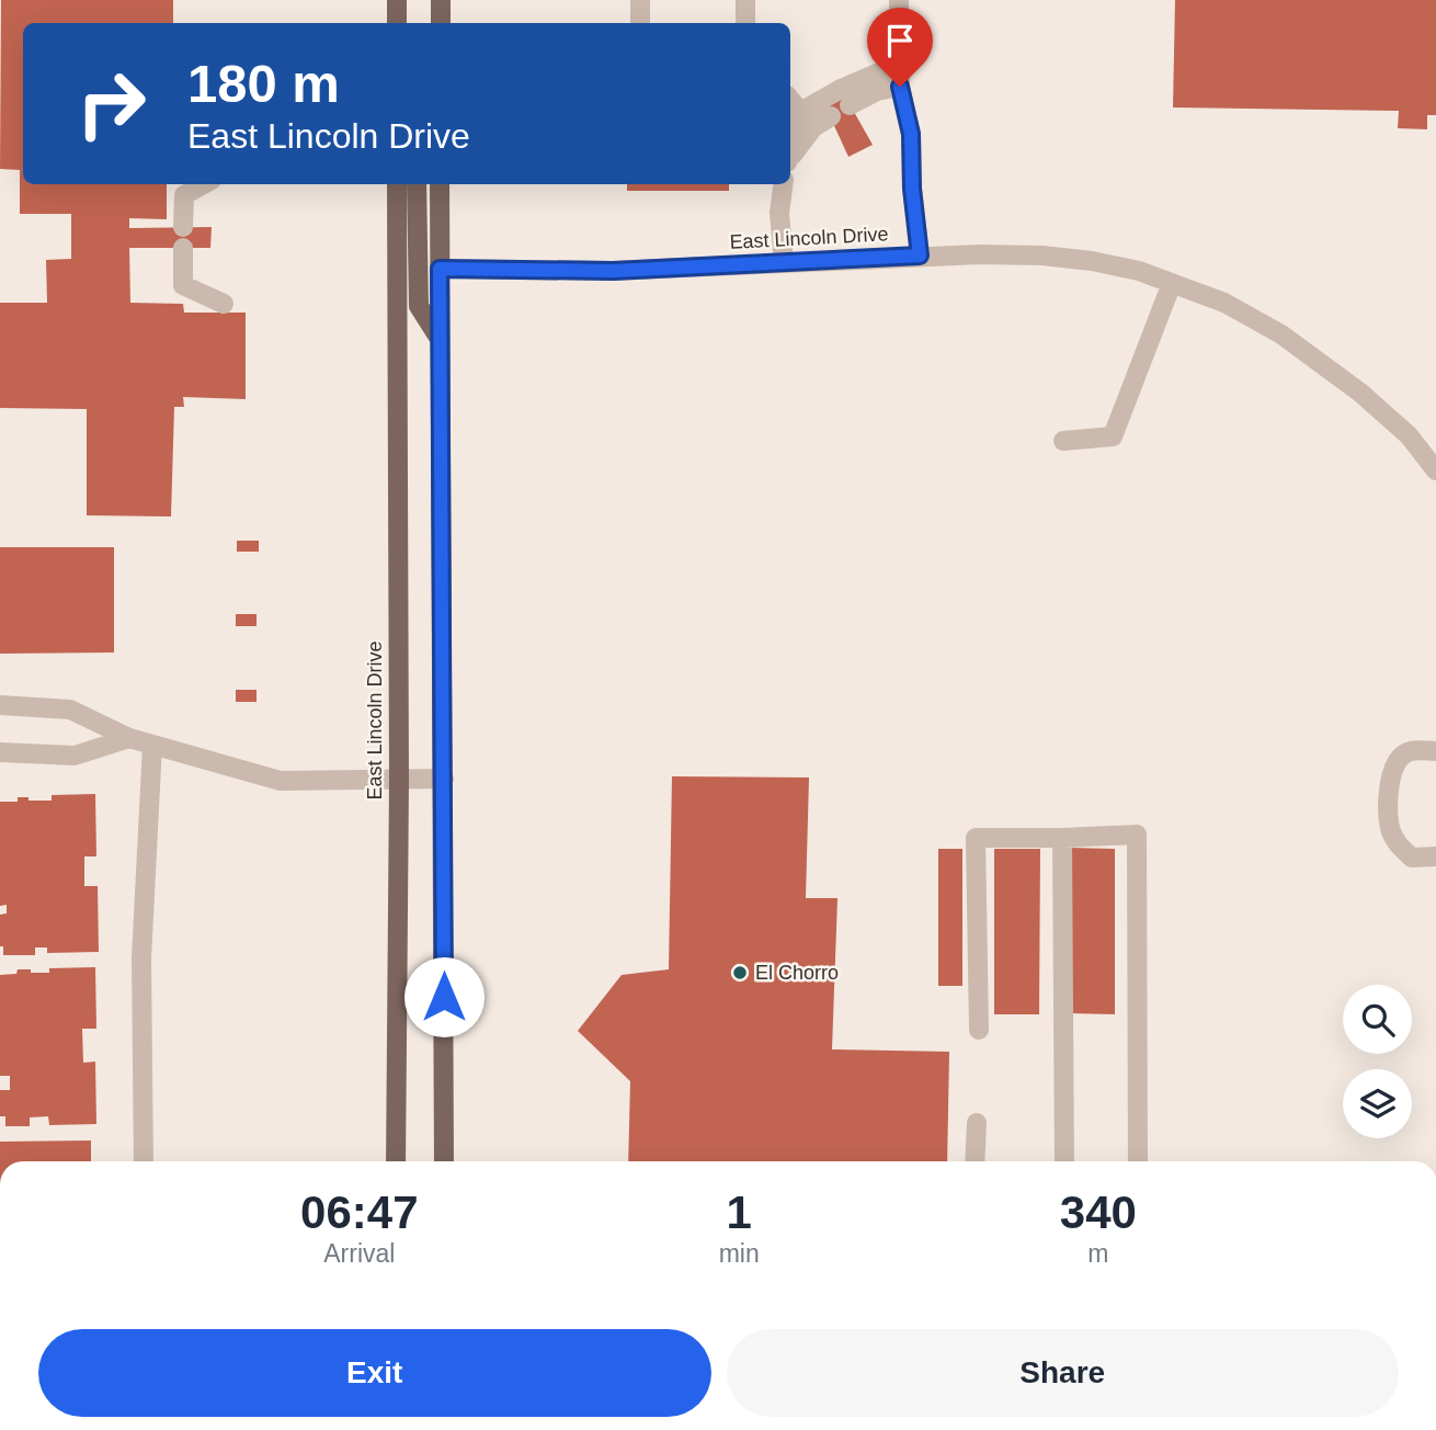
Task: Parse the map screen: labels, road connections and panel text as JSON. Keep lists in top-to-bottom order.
{
  "streets": {
    "main road": ["East Lincoln Drive"]
  },
  "places": ["El Chorro"],
  "page": {
    "turn": ["180 m", "East Lincoln Drive"],
    "eta": [
      "06:47",
      "Arrival",
      "1",
      "min",
      "340",
      "m"
    ],
    "buttons": ["Exit", "Share"]
  }
}
